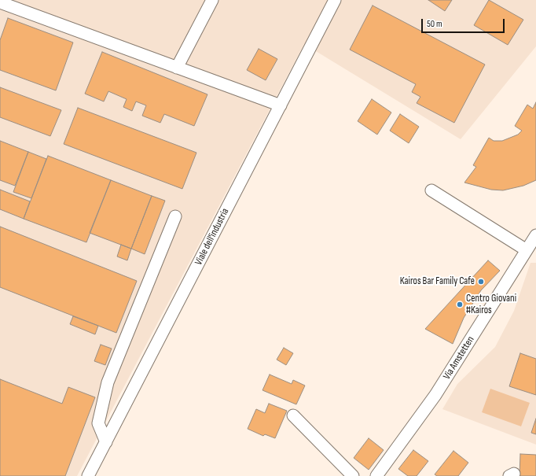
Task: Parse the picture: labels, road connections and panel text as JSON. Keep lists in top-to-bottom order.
{
  "streets": {
    "street": ["Viale dell'industria", "Via Amstetten"]
  },
  "places": ["Kairos Bar Family Cafe", "Centro Giovani #Kairos"],
  "scale_bar": "50 m"
}
